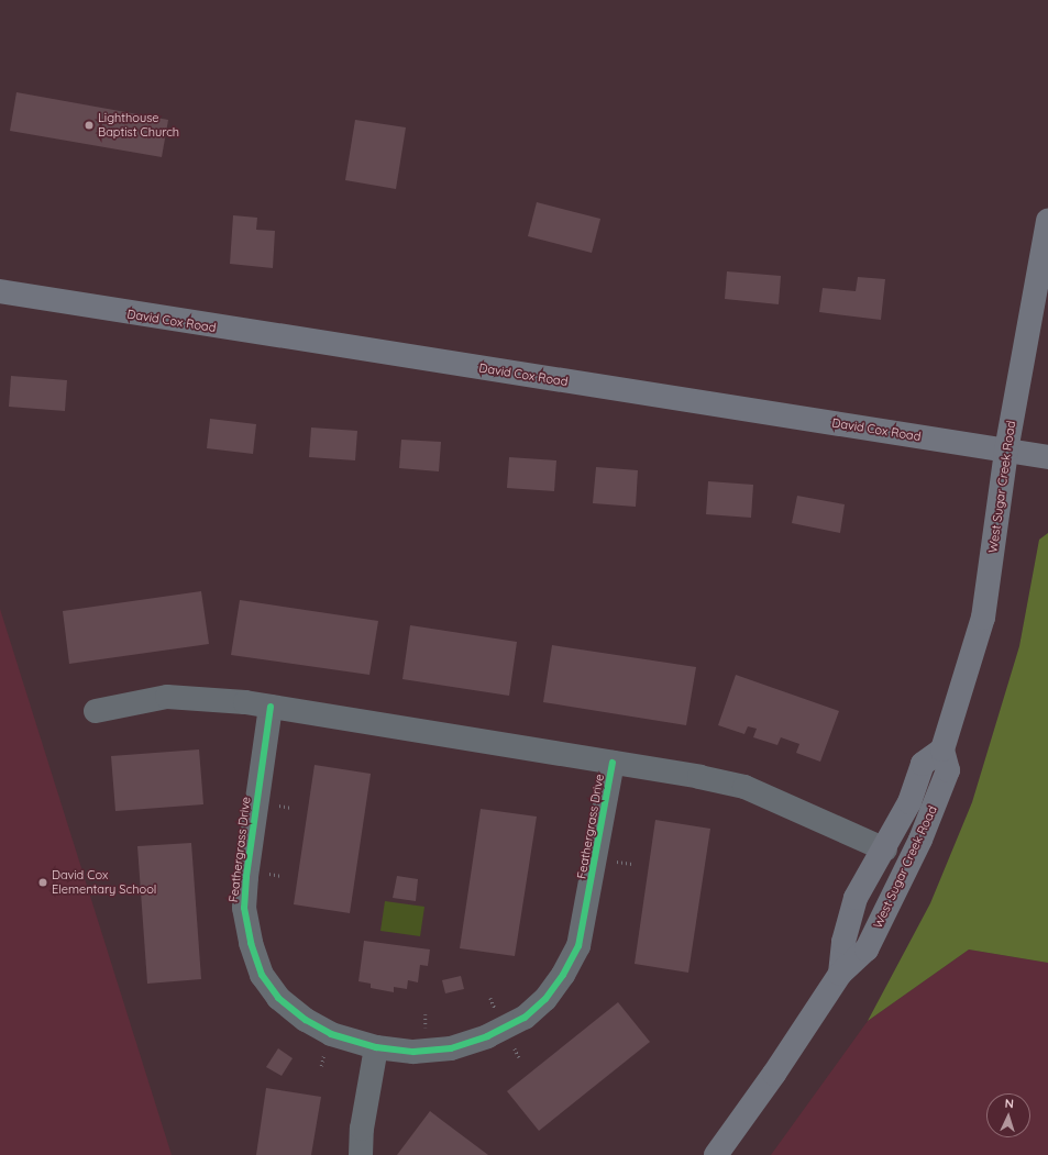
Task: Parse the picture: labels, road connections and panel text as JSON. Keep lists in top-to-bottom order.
{
  "streets": {
    "main road": ["David Cox Road", "West Sugar Creek Road"],
    "street": ["Feathergrass Drive"]
  },
  "crossings": [
    ["David Cox Road", "West Sugar Creek Road"],
    ["West Sugar Creek Road", "Feathergrass Drive"]
  ],
  "places": ["Lighthouse Baptist Church", "David Cox Elementary School"],
  "north": "top"
}
